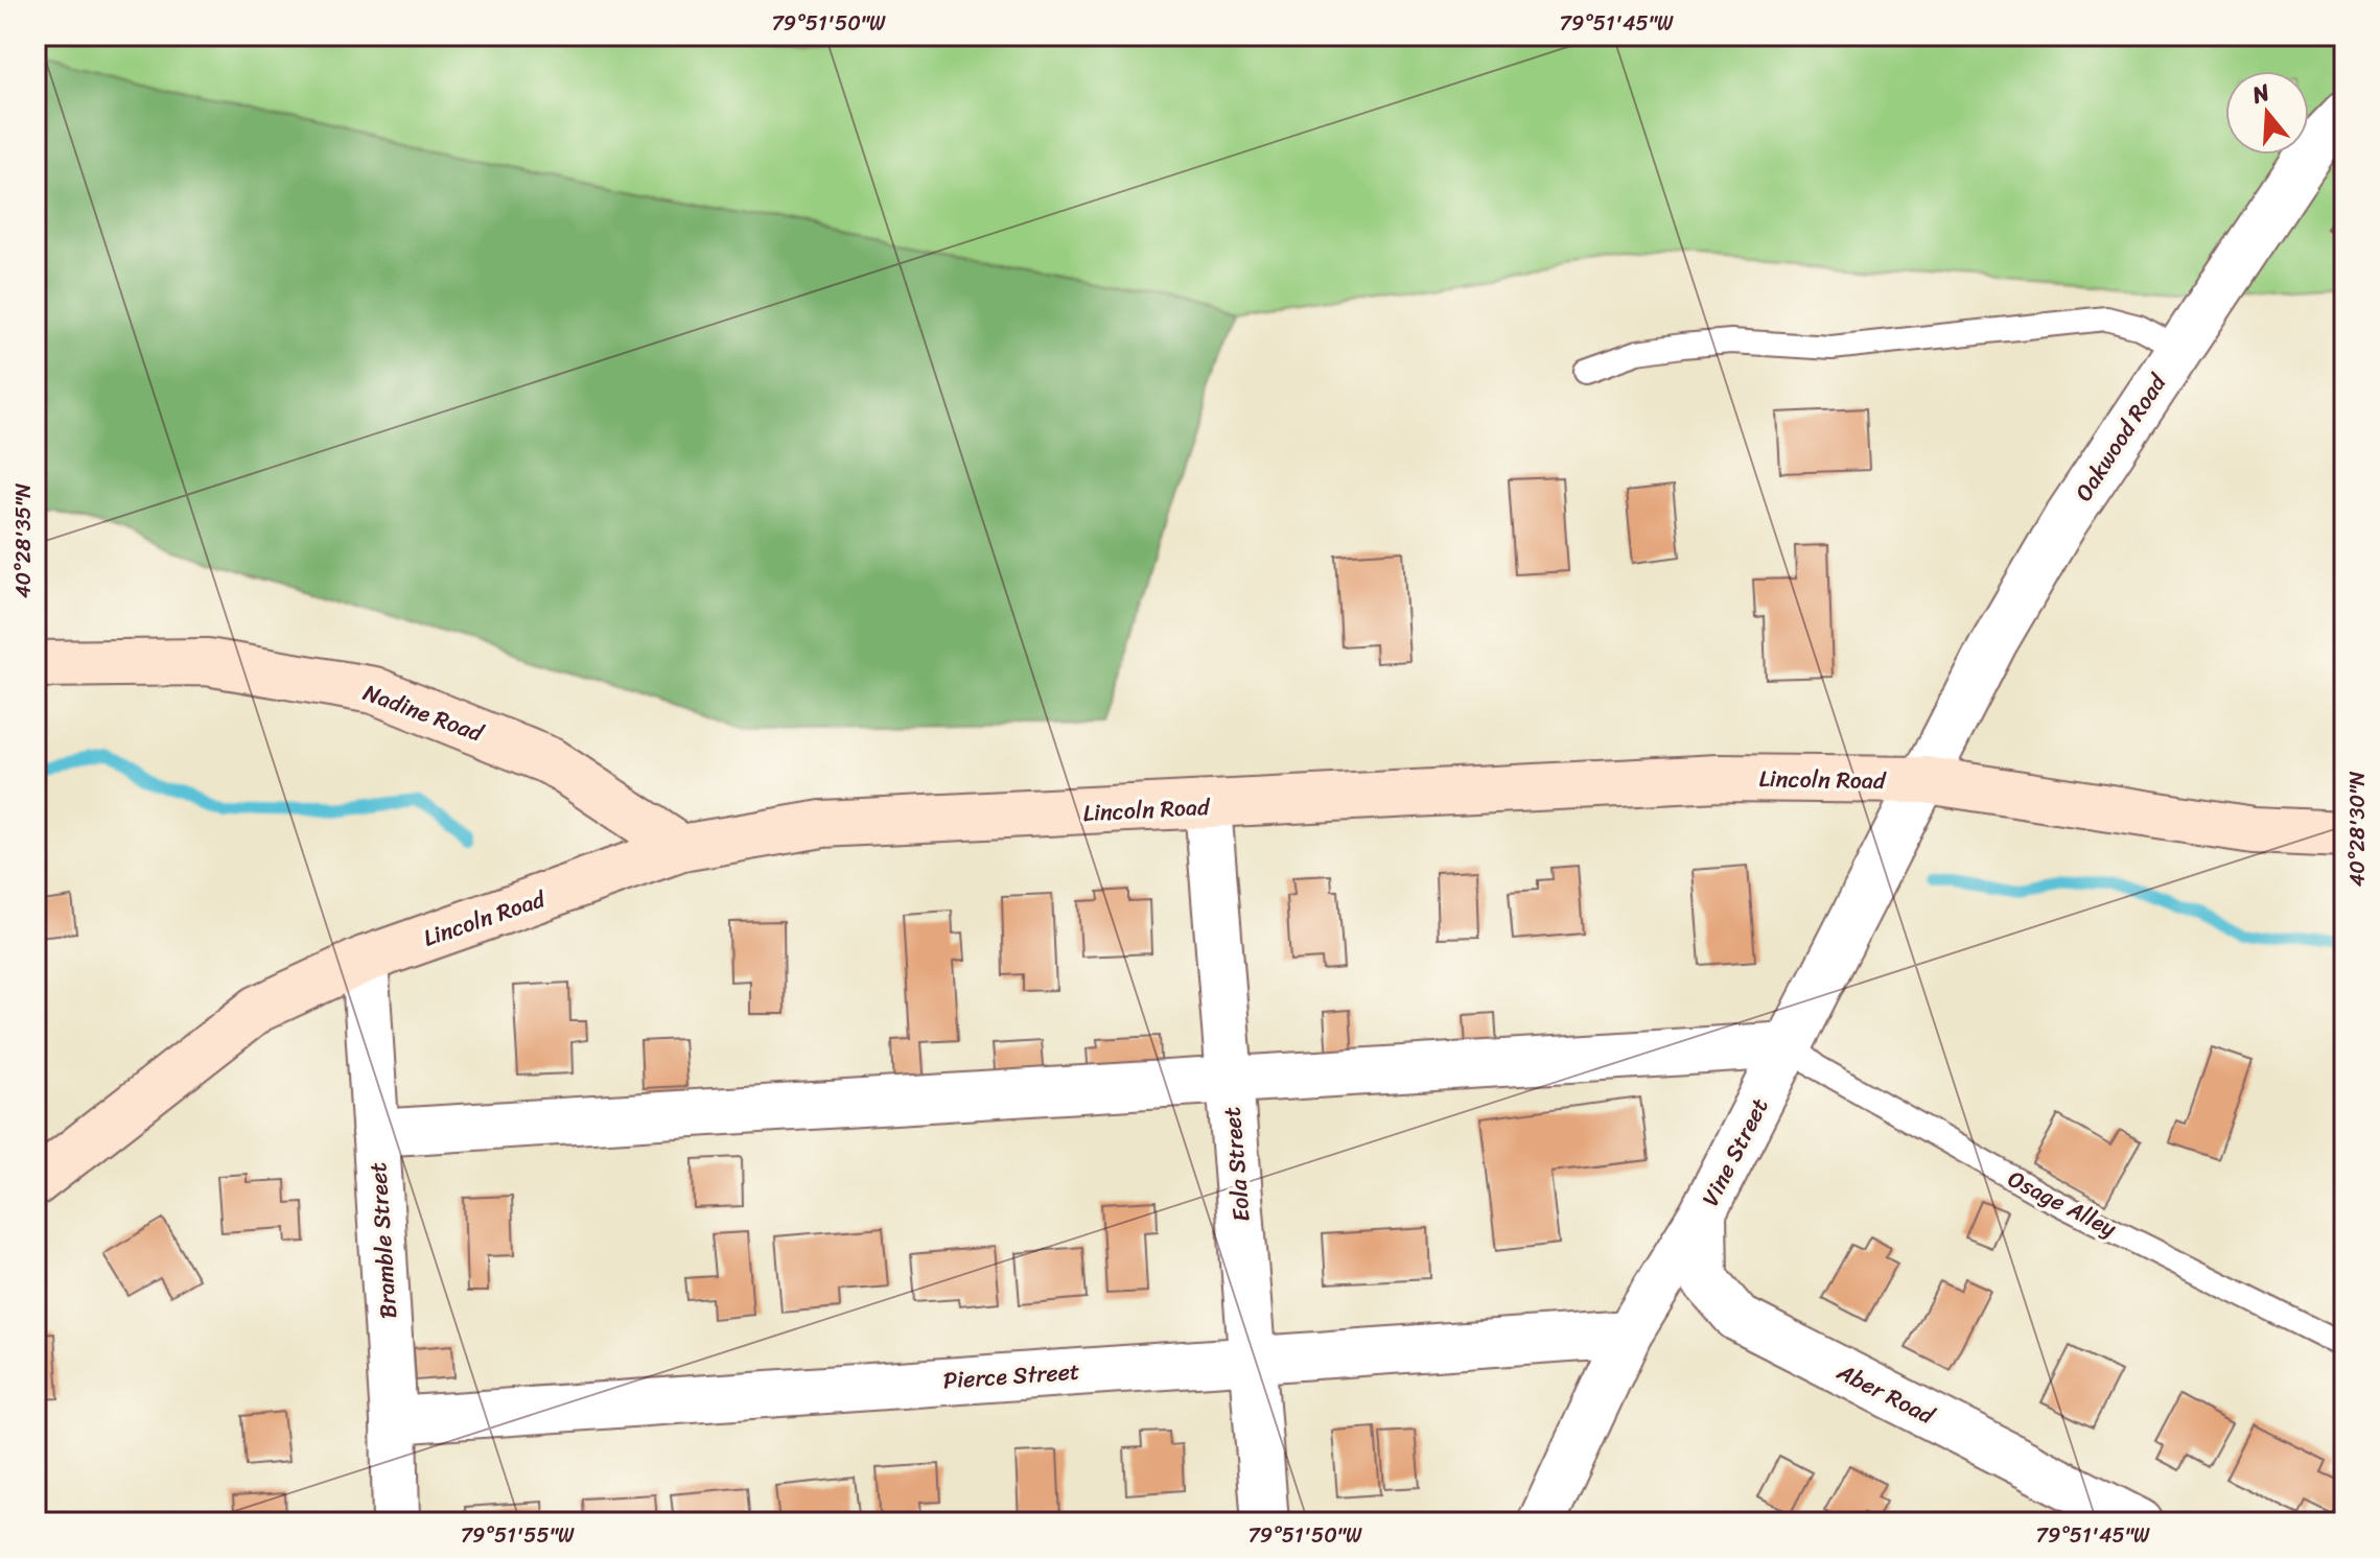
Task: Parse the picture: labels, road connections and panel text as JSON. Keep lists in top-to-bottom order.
{
  "streets": {
    "street": [
      "Oakwood Road",
      "Nadine Road",
      "Lincoln Road",
      "Vine Street",
      "Eola Street",
      "Bramble Street",
      "Pierce Street",
      "Aber Road"
    ],
    "lane": ["Osage Alley"]
  },
  "crossings": [
    ["Oakwood Road", "Lincoln Road"],
    ["Oakwood Road", "Vine Street"],
    ["Nadine Road", "Lincoln Road"],
    ["Lincoln Road", "Vine Street"],
    ["Lincoln Road", "Eola Street"],
    ["Lincoln Road", "Bramble Street"],
    ["Vine Street", "Osage Alley"],
    ["Vine Street", "Pierce Street"],
    ["Vine Street", "Aber Road"],
    ["Eola Street", "Pierce Street"],
    ["Bramble Street", "Pierce Street"]
  ],
  "north": "top",
  "coordinates": [
    "79°51'50\"W",
    "79°51'45\"W",
    "40°28'35\"N",
    "40°28'30\"N",
    "79°51'55\"W"
  ]
}
